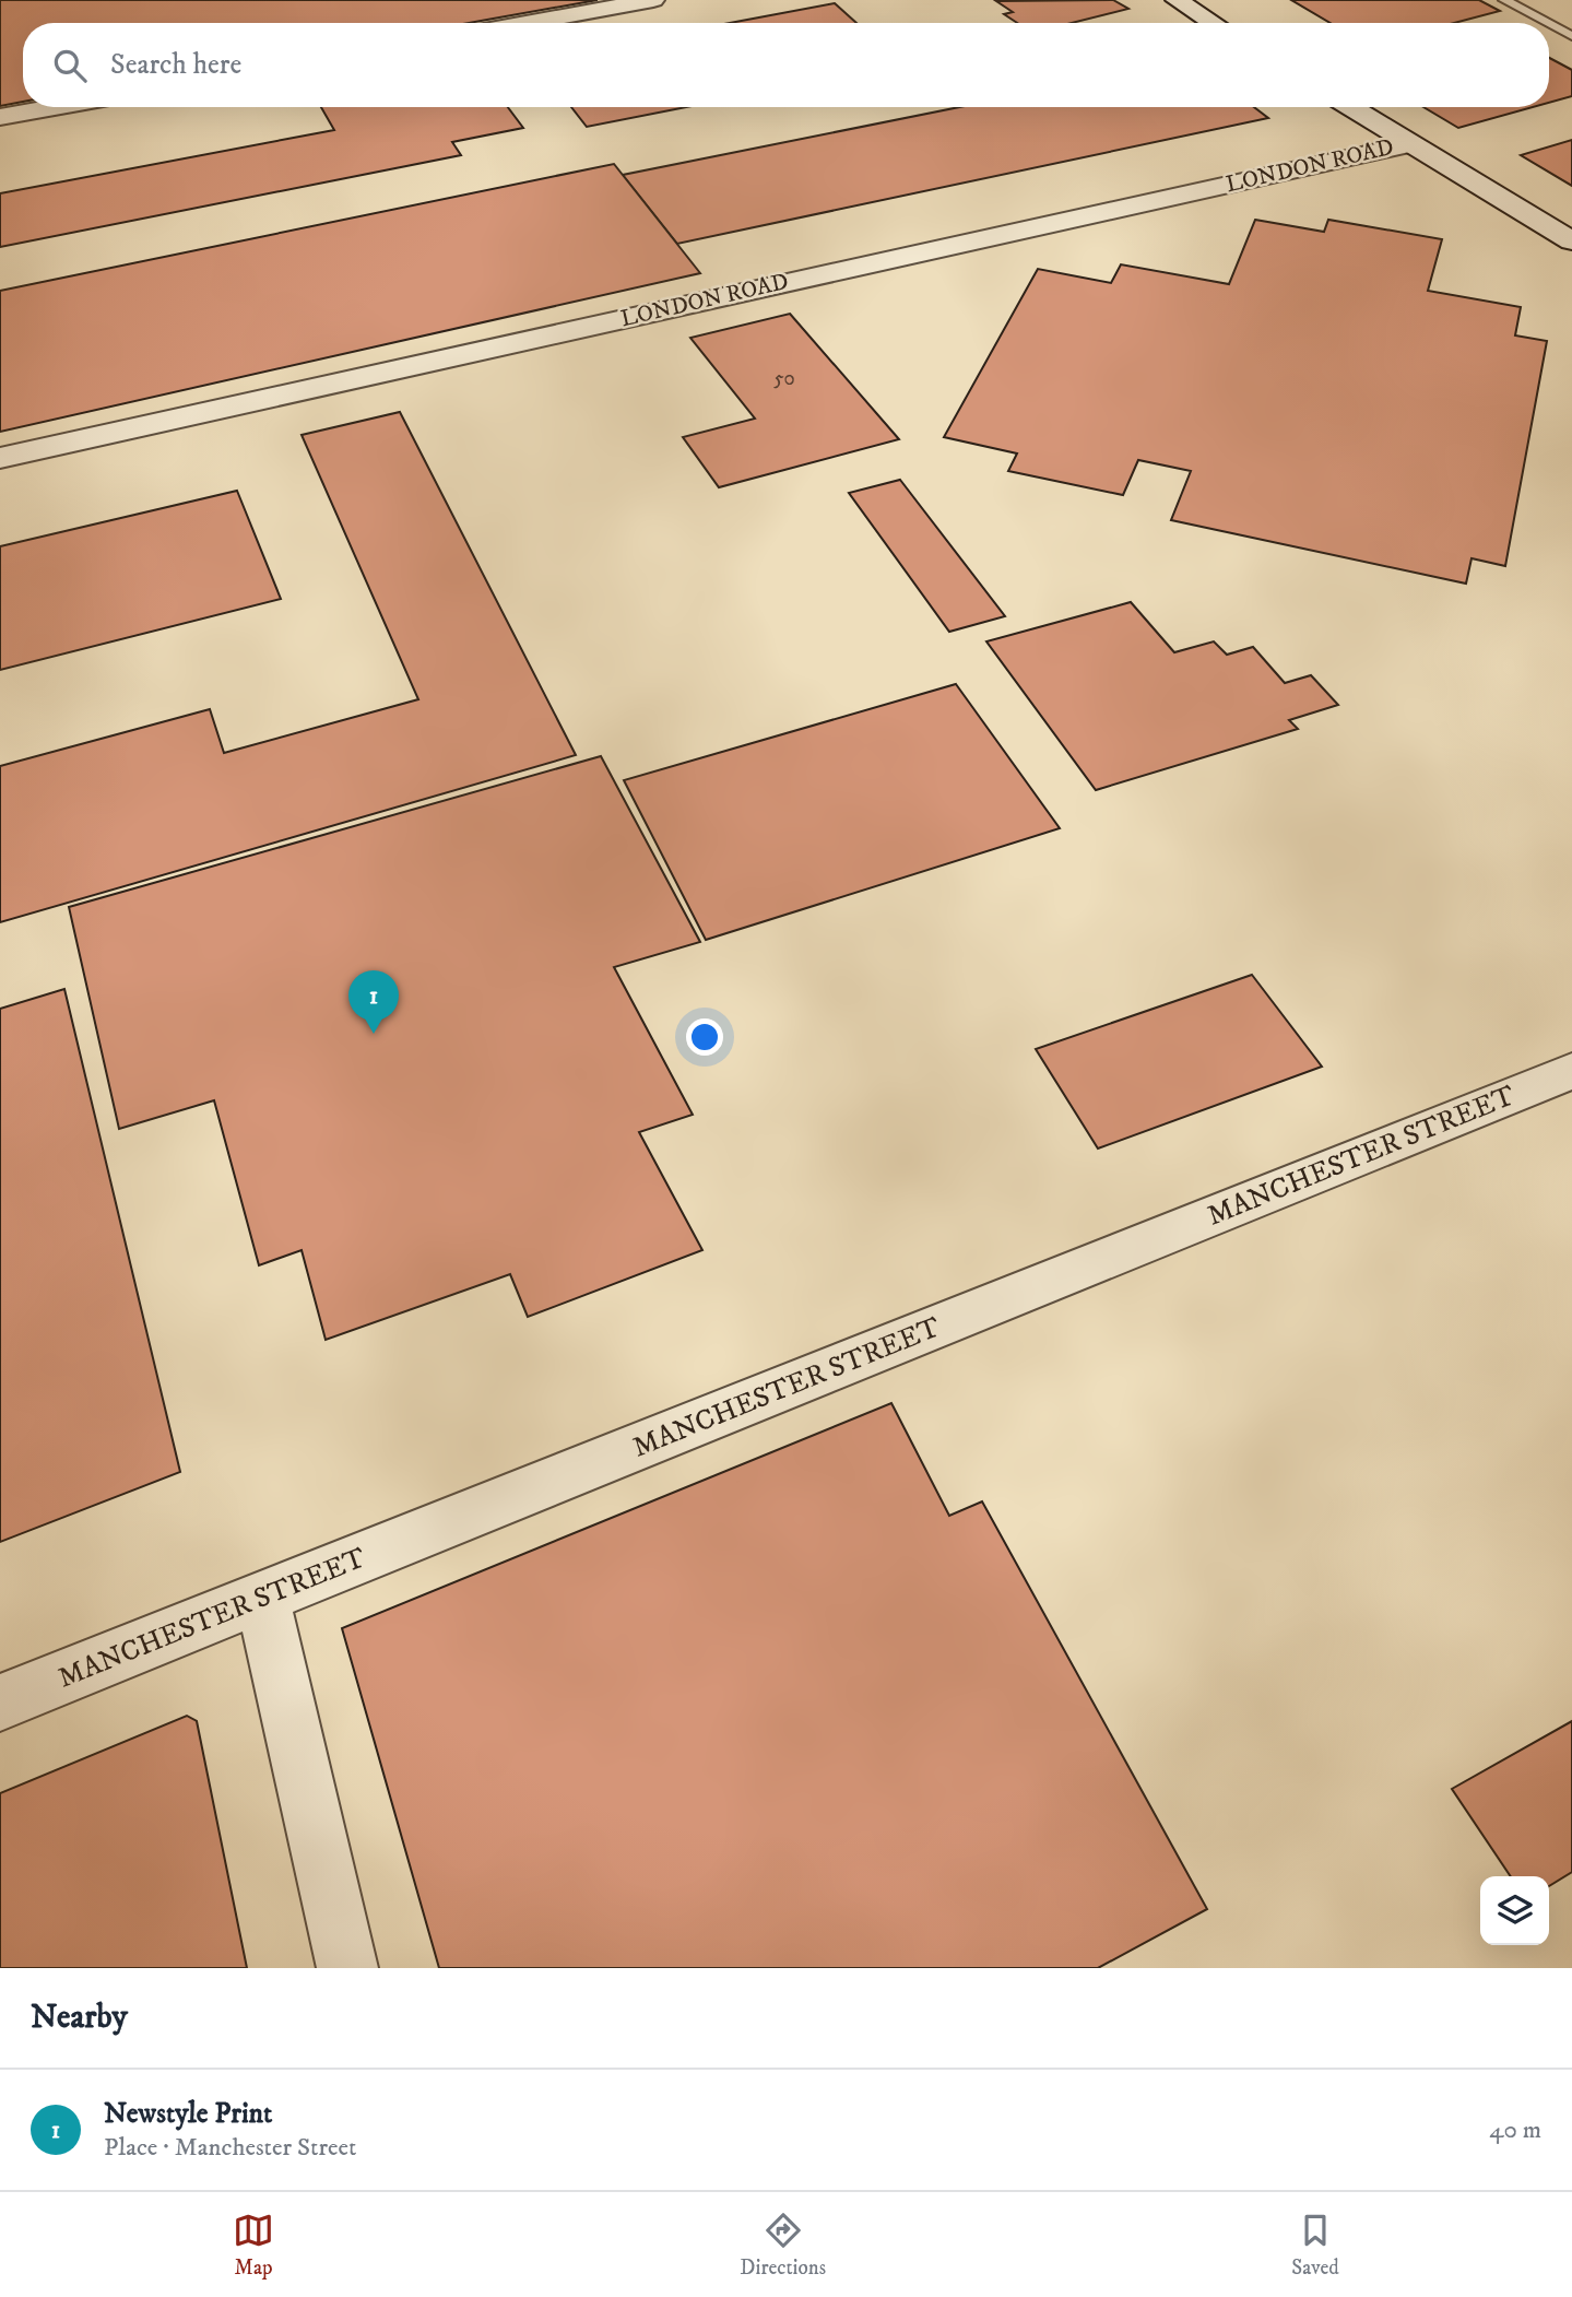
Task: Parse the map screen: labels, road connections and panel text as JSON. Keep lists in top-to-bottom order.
{
  "streets": {
    "street": ["LONDON ROAD", "MANCHESTER STREET"]
  },
  "house_numbers": ["50"],
  "page": {
    "search": "Search here",
    "pins": "1",
    "heading": "Nearby",
    "list": [
      {
        "mark": "1",
        "name": "Newstyle Print",
        "note": "Place · Manchester Street",
        "value": "40 m"
      }
    ],
    "nav": ["Map", "Directions", "Saved"]
  }
}
